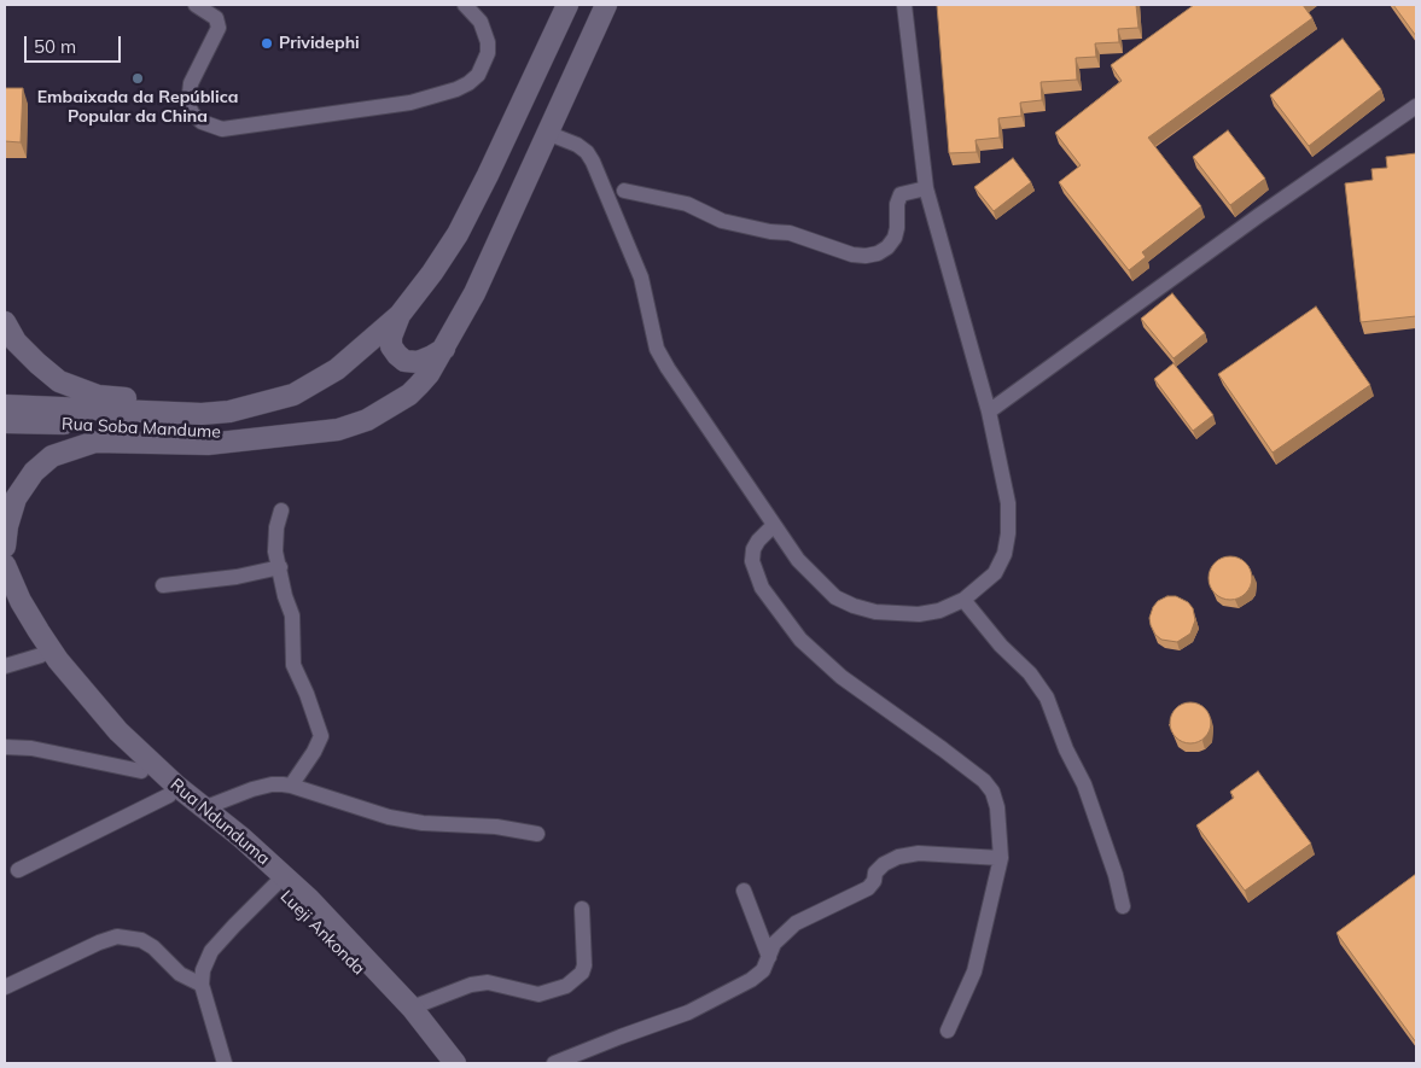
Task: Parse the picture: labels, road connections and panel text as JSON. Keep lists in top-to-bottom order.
{
  "streets": {
    "main road": ["Rua Soba Mandume", "Rua Ndunduma", "Lueji Ankonda"]
  },
  "places": ["Prividephi", "Embaixada da República Popular da China"],
  "scale_bar": "50 m"
}
